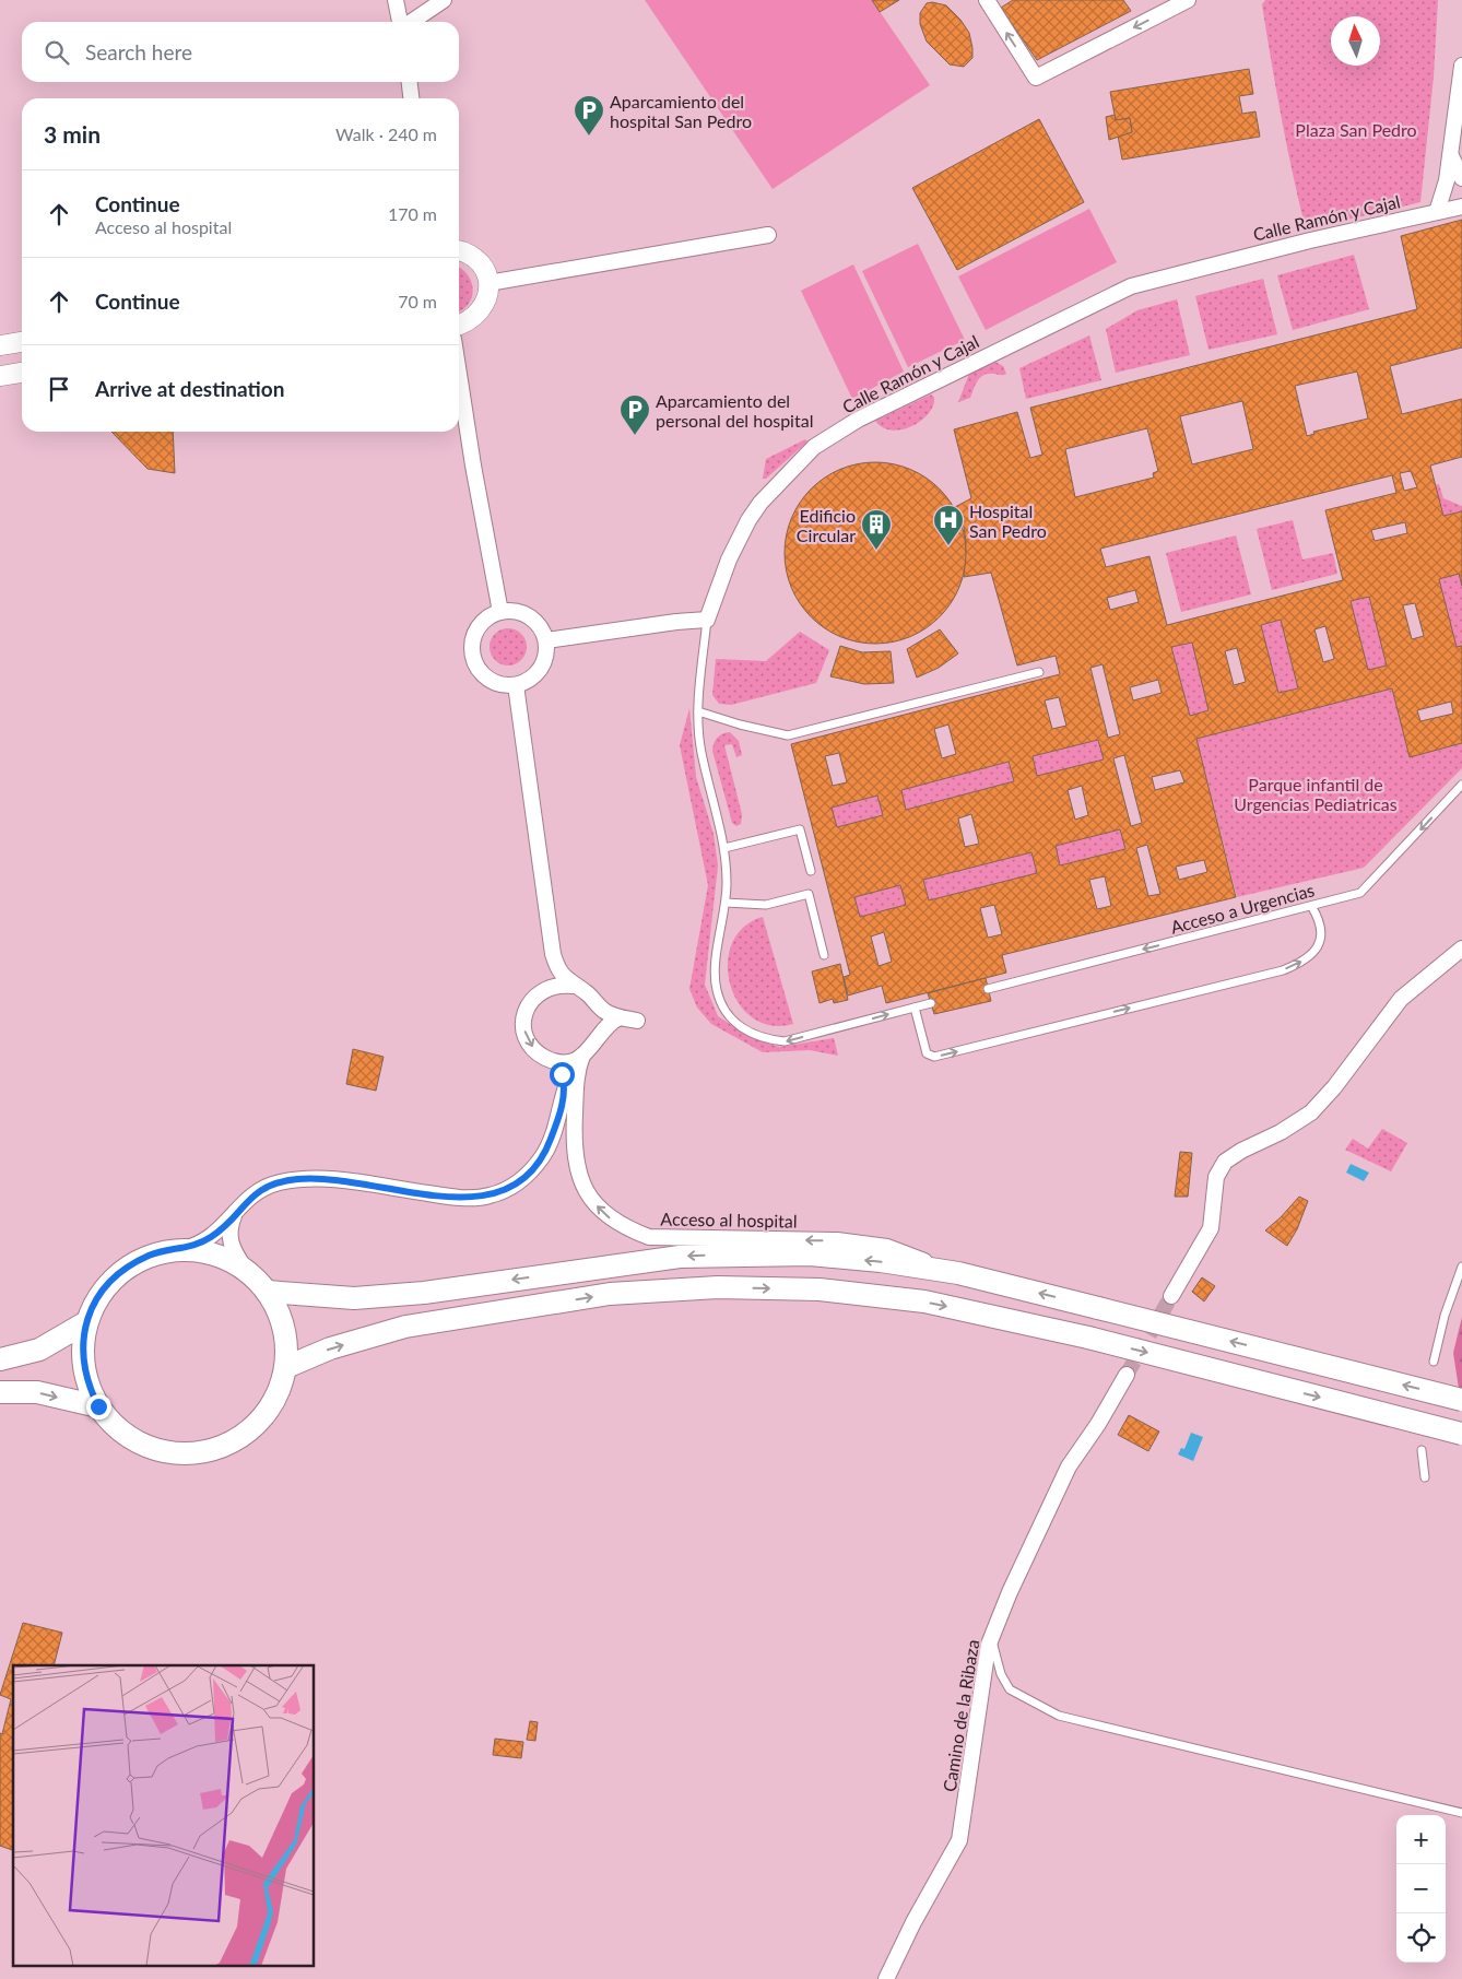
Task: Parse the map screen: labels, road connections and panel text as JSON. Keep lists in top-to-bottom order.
{
  "streets": {
    "street": ["Calle Ramón y Cajal", "Acceso al hospital", "Camino de la Ribaza"],
    "lane": ["Acceso a Urgencias"]
  },
  "one_way": ["Acceso a Urgencias", "Acceso al hospital"],
  "parks": ["Plaza San Pedro", "Parque infantil de Urgencias Pediatricas"],
  "places": {
    "parking": ["Aparcamiento del hospital San Pedro", "Aparcamiento del personal del hospital"],
    "hospital": ["Hospital San Pedro"],
    "building": ["Edificio Circular"]
  },
  "north": "top",
  "page": {
    "search": "Search here",
    "heading": ["3 min", "Walk · 240 m"],
    "list": [
      ["Continue", "Acceso al hospital", "170 m"],
      ["Continue", "70 m"],
      "Arrive at destination"
    ],
    "map_buttons": ["+", "−"]
  }
}
